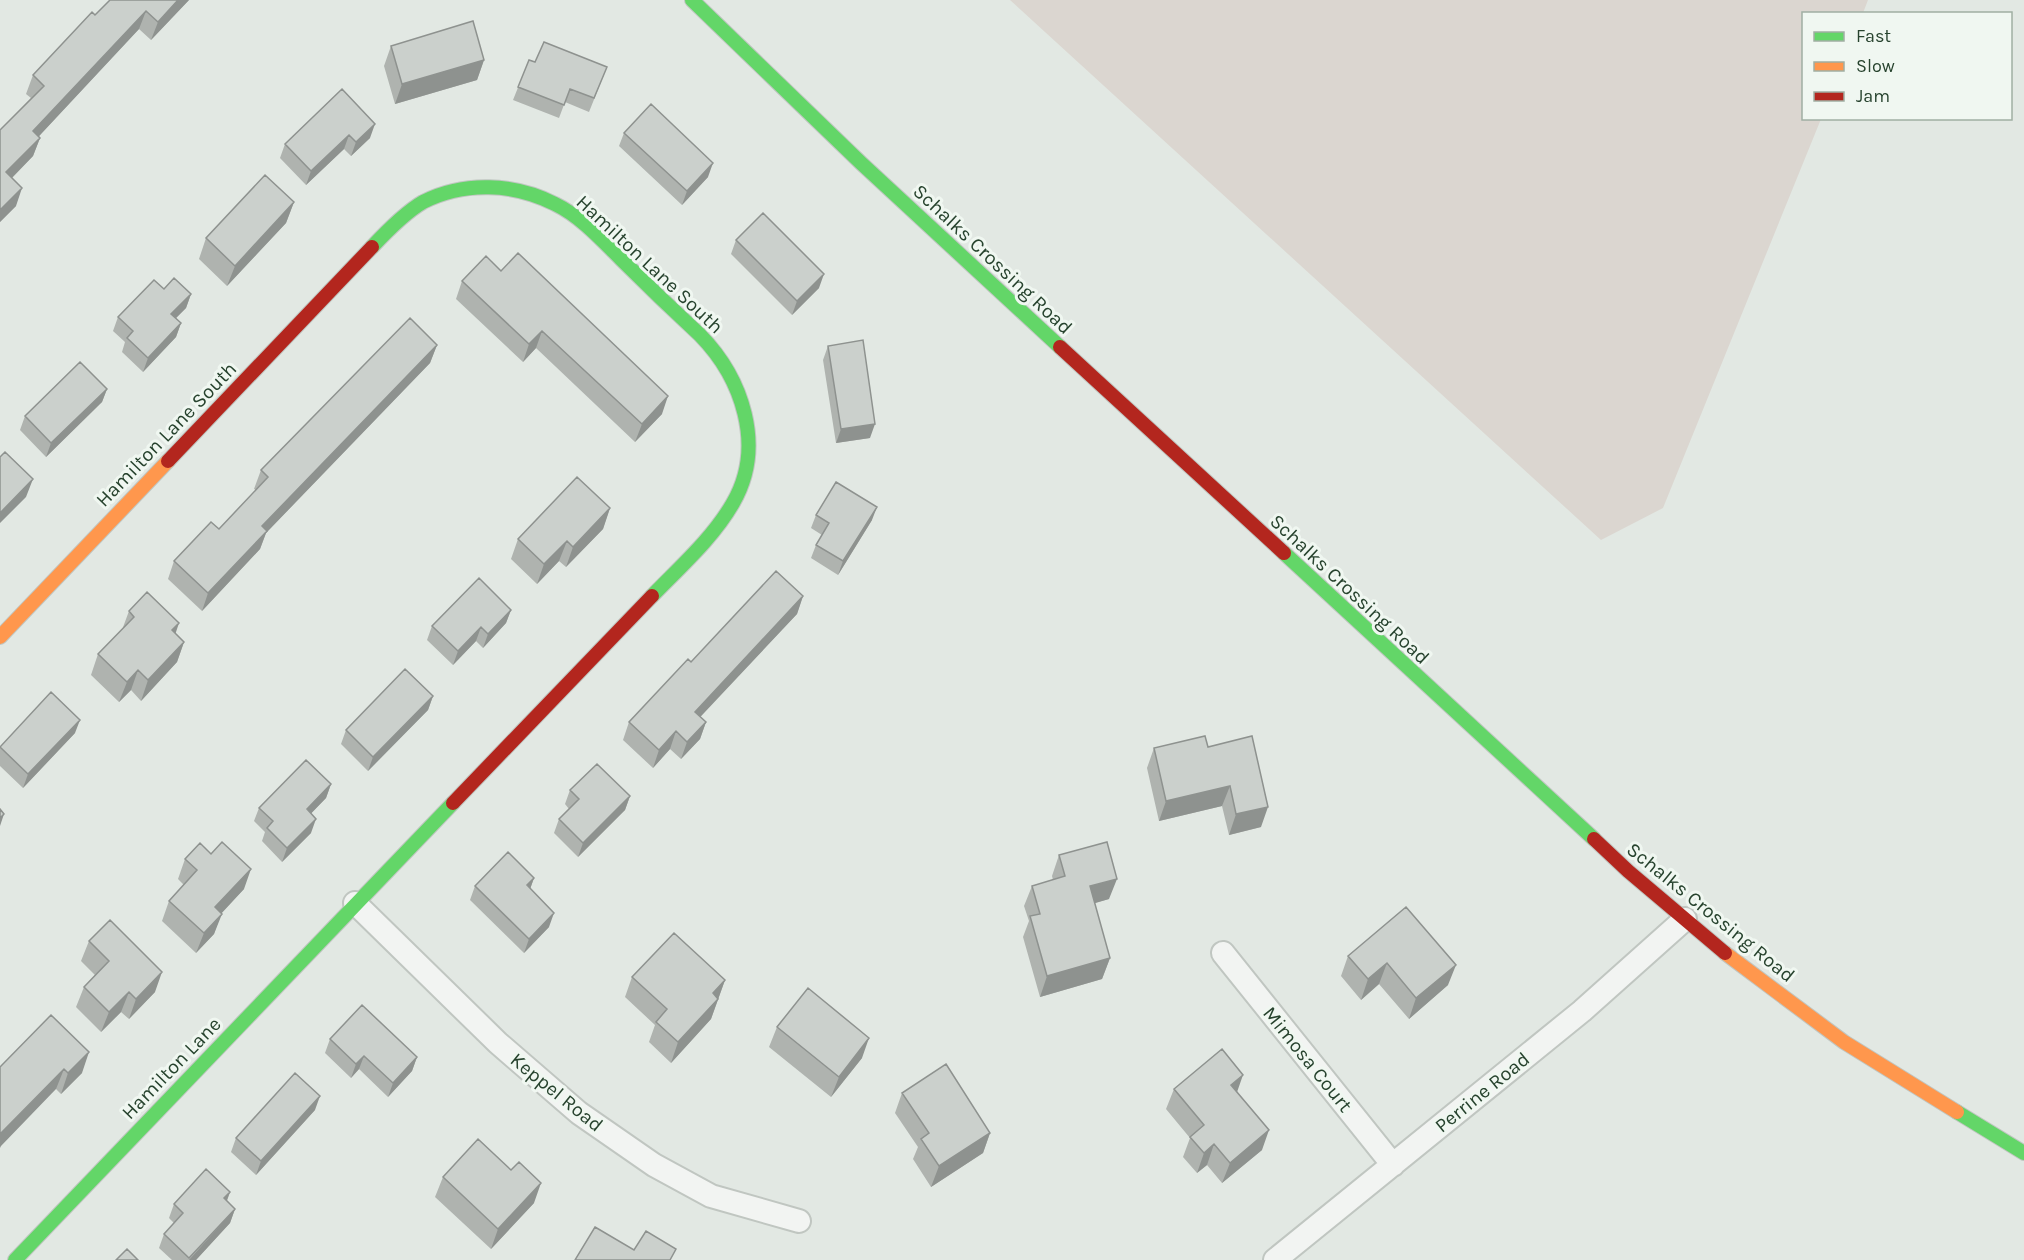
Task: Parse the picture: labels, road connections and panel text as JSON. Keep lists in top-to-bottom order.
{
  "streets": {
    "street": [
      "Schalks Crossing Road",
      "Hamilton Lane South",
      "Mimosa Court",
      "Hamilton Lane",
      "Keppel Road",
      "Perrine Road"
    ]
  },
  "crossings": [
    ["Schalks Crossing Road", "Perrine Road"],
    ["Hamilton Lane South", "Hamilton Lane"],
    ["Hamilton Lane South", "Keppel Road"],
    ["Mimosa Court", "Perrine Road"],
    ["Hamilton Lane", "Keppel Road"]
  ],
  "legend": ["Fast", "Slow", "Jam"]
}
